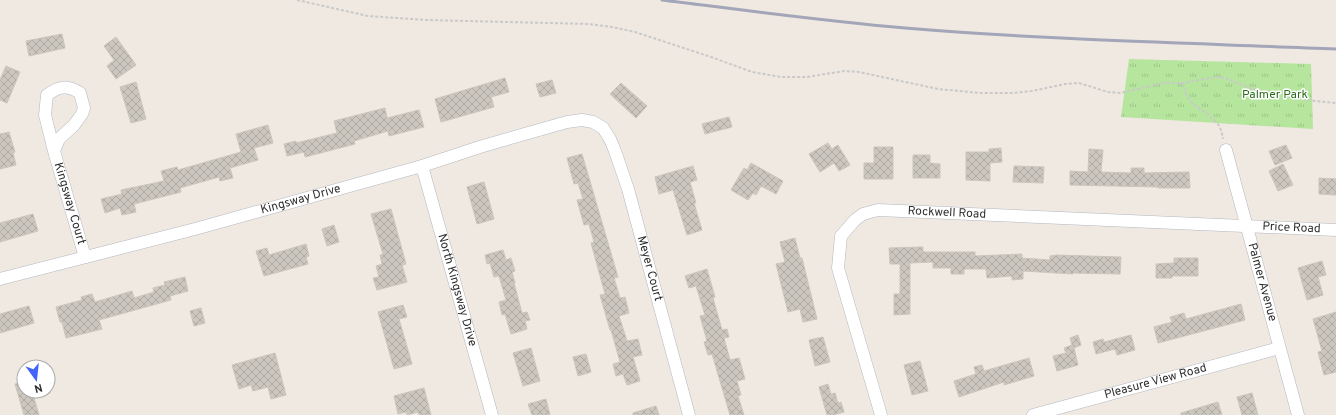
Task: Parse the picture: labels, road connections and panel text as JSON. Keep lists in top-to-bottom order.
{
  "streets": {
    "street": [
      "Kingsway Drive",
      "Kingsway Court",
      "Rockwell Road",
      "Price Road",
      "Meyer Court",
      "Palmer Avenue",
      "North Kingsway Drive",
      "Pleasure View Road"
    ]
  },
  "crossings": [
    ["Kingsway Drive", "Kingsway Court"],
    ["Kingsway Drive", "Meyer Court"],
    ["Kingsway Drive", "North Kingsway Drive"],
    ["Rockwell Road", "Price Road"],
    ["Rockwell Road", "Palmer Avenue"],
    ["Price Road", "Palmer Avenue"],
    ["Palmer Avenue", "Pleasure View Road"]
  ],
  "parks": ["Palmer Park"],
  "north": "bottom"
}
